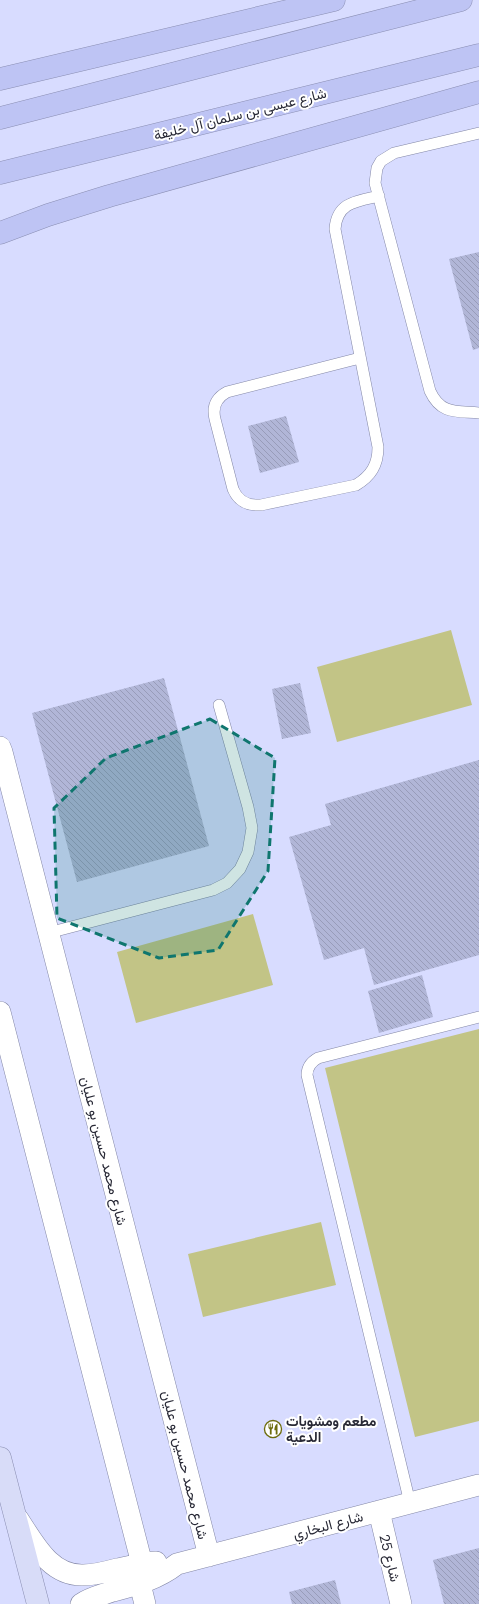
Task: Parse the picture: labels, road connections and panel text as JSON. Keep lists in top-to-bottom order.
{
  "streets": {
    "highway": ["شارع عيسى بن سلمان آل خليفة"],
    "street": ["شارع محمد حسين بو عليان", "شارع البخاري", "شارع 25"]
  },
  "crossings": [
    ["شارع محمد حسين بو عليان", "شارع البخاري"],
    ["شارع البخاري", "شارع 25"]
  ],
  "places": {
    "restaurant": ["مطعم ومشويات الدعية"]
  }
}
